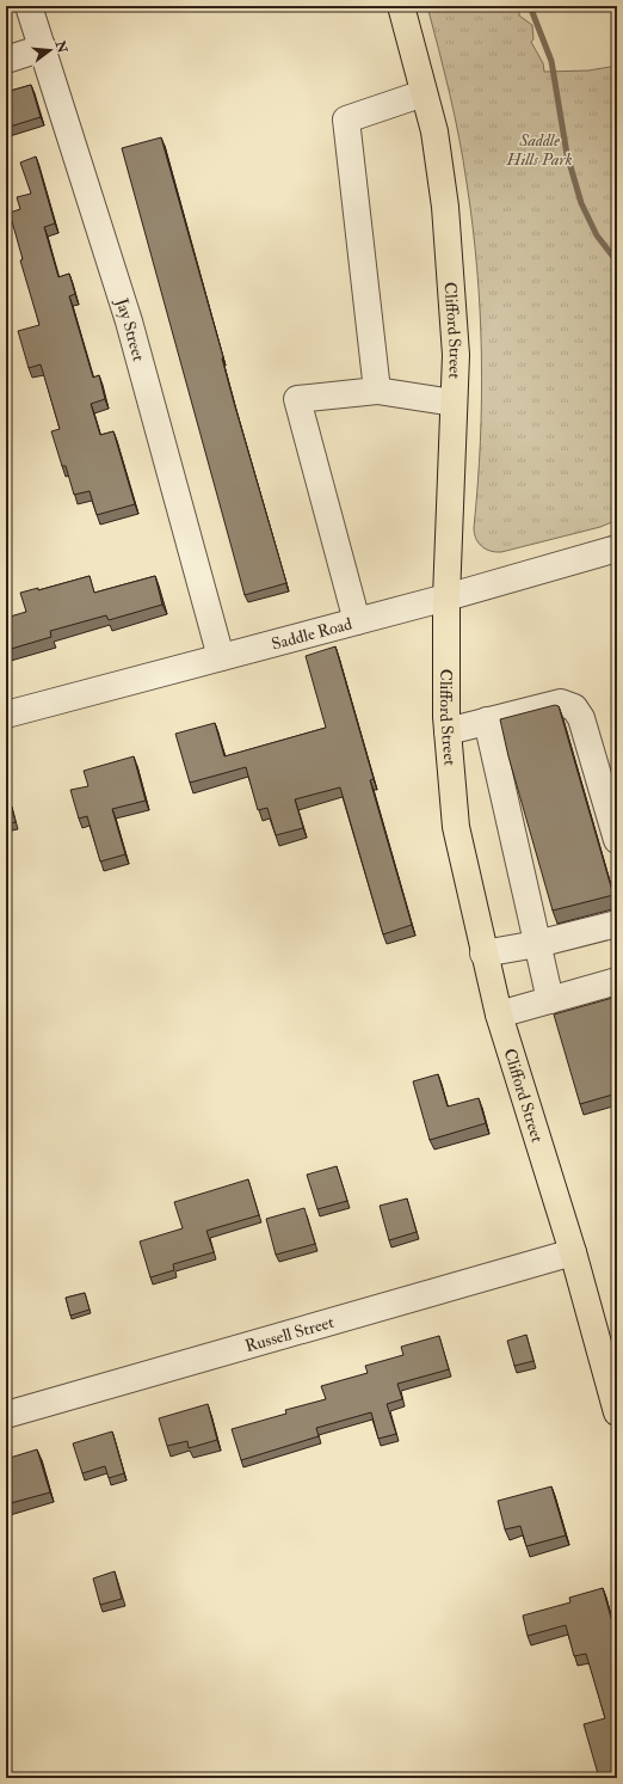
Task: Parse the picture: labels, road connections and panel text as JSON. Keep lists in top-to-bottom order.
{
  "streets": {
    "main road": ["Clifford Street"],
    "street": ["Jay Street", "Saddle Road", "Russell Street"]
  },
  "crossings": [
    ["Jay Street", "Saddle Road"],
    ["Clifford Street", "Saddle Road"],
    ["Clifford Street", "Russell Street"]
  ],
  "parks": ["Saddle Hills Park"],
  "north": "right"
}
